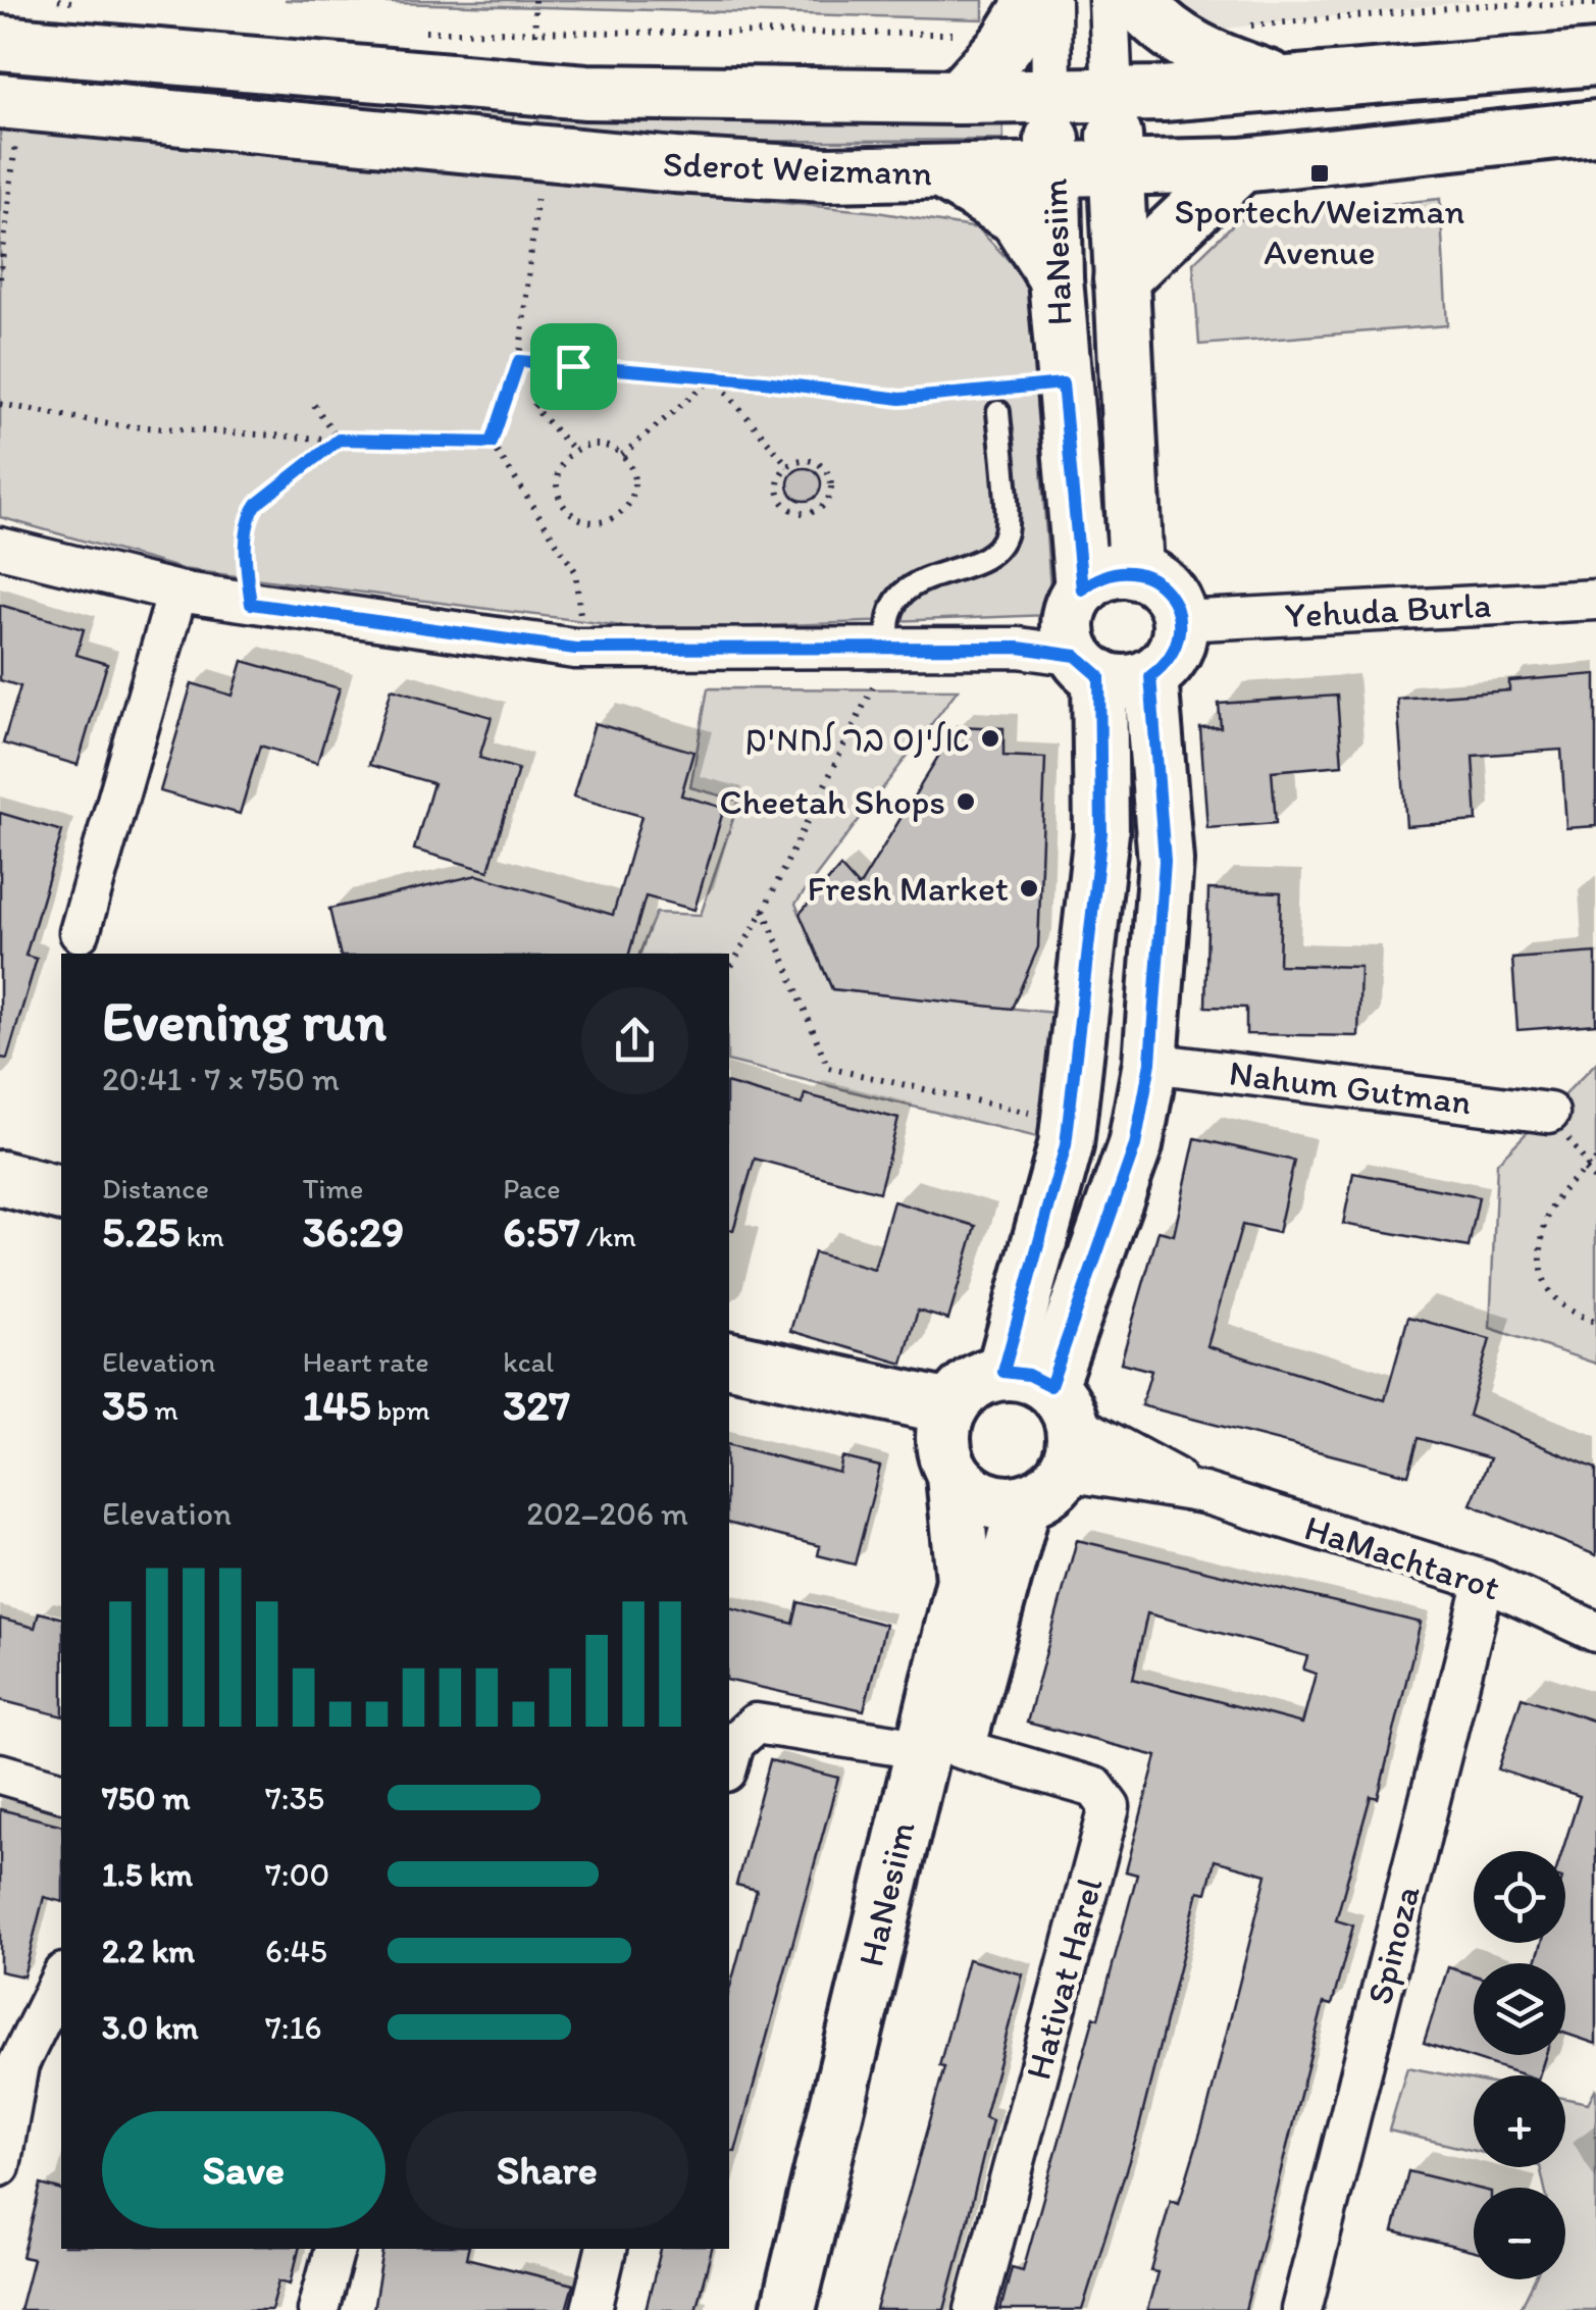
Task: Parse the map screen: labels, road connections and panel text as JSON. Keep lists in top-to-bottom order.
{
  "streets": {
    "street": [
      "Sderot Weizmann",
      "HaNesiim",
      "Yehuda Burla",
      "Nahum Gutman",
      "HaMachtarot",
      "Spinoza",
      "Hativat Harel"
    ]
  },
  "crossings": [
    ["Sderot Weizmann", "HaNesiim"],
    ["HaNesiim", "Nahum Gutman"],
    ["HaNesiim", "HaMachtarot"],
    ["HaNesiim", "Hativat Harel"],
    ["HaMachtarot", "Spinoza"]
  ],
  "places": {
    "transit": ["Sportech/Weizman Avenue"],
    "other": ["אלינס בר לחמים", "Cheetah Shops", "Fresh Market"]
  },
  "page": {
    "heading": ["Evening run", "20:41 · 7 × 750 m"],
    "stats": [
      ["Distance", "5.25 km"],
      ["Time", "36:29"],
      ["Pace", "6:57 /km"],
      ["Elevation", "35 m"],
      ["Heart rate", "145 bpm"],
      ["kcal", "327"]
    ],
    "chart": ["Elevation", "202–206 m"],
    "list": [
      {
        "name": "750 m",
        "note": "7:35"
      },
      {
        "name": "1.5 km",
        "note": "7:00"
      },
      {
        "name": "2.2 km",
        "note": "6:45"
      },
      {
        "name": "3.0 km",
        "note": "7:16"
      }
    ],
    "map_buttons": ["+", "−"],
    "buttons": ["Save", "Share"]
  }
}
